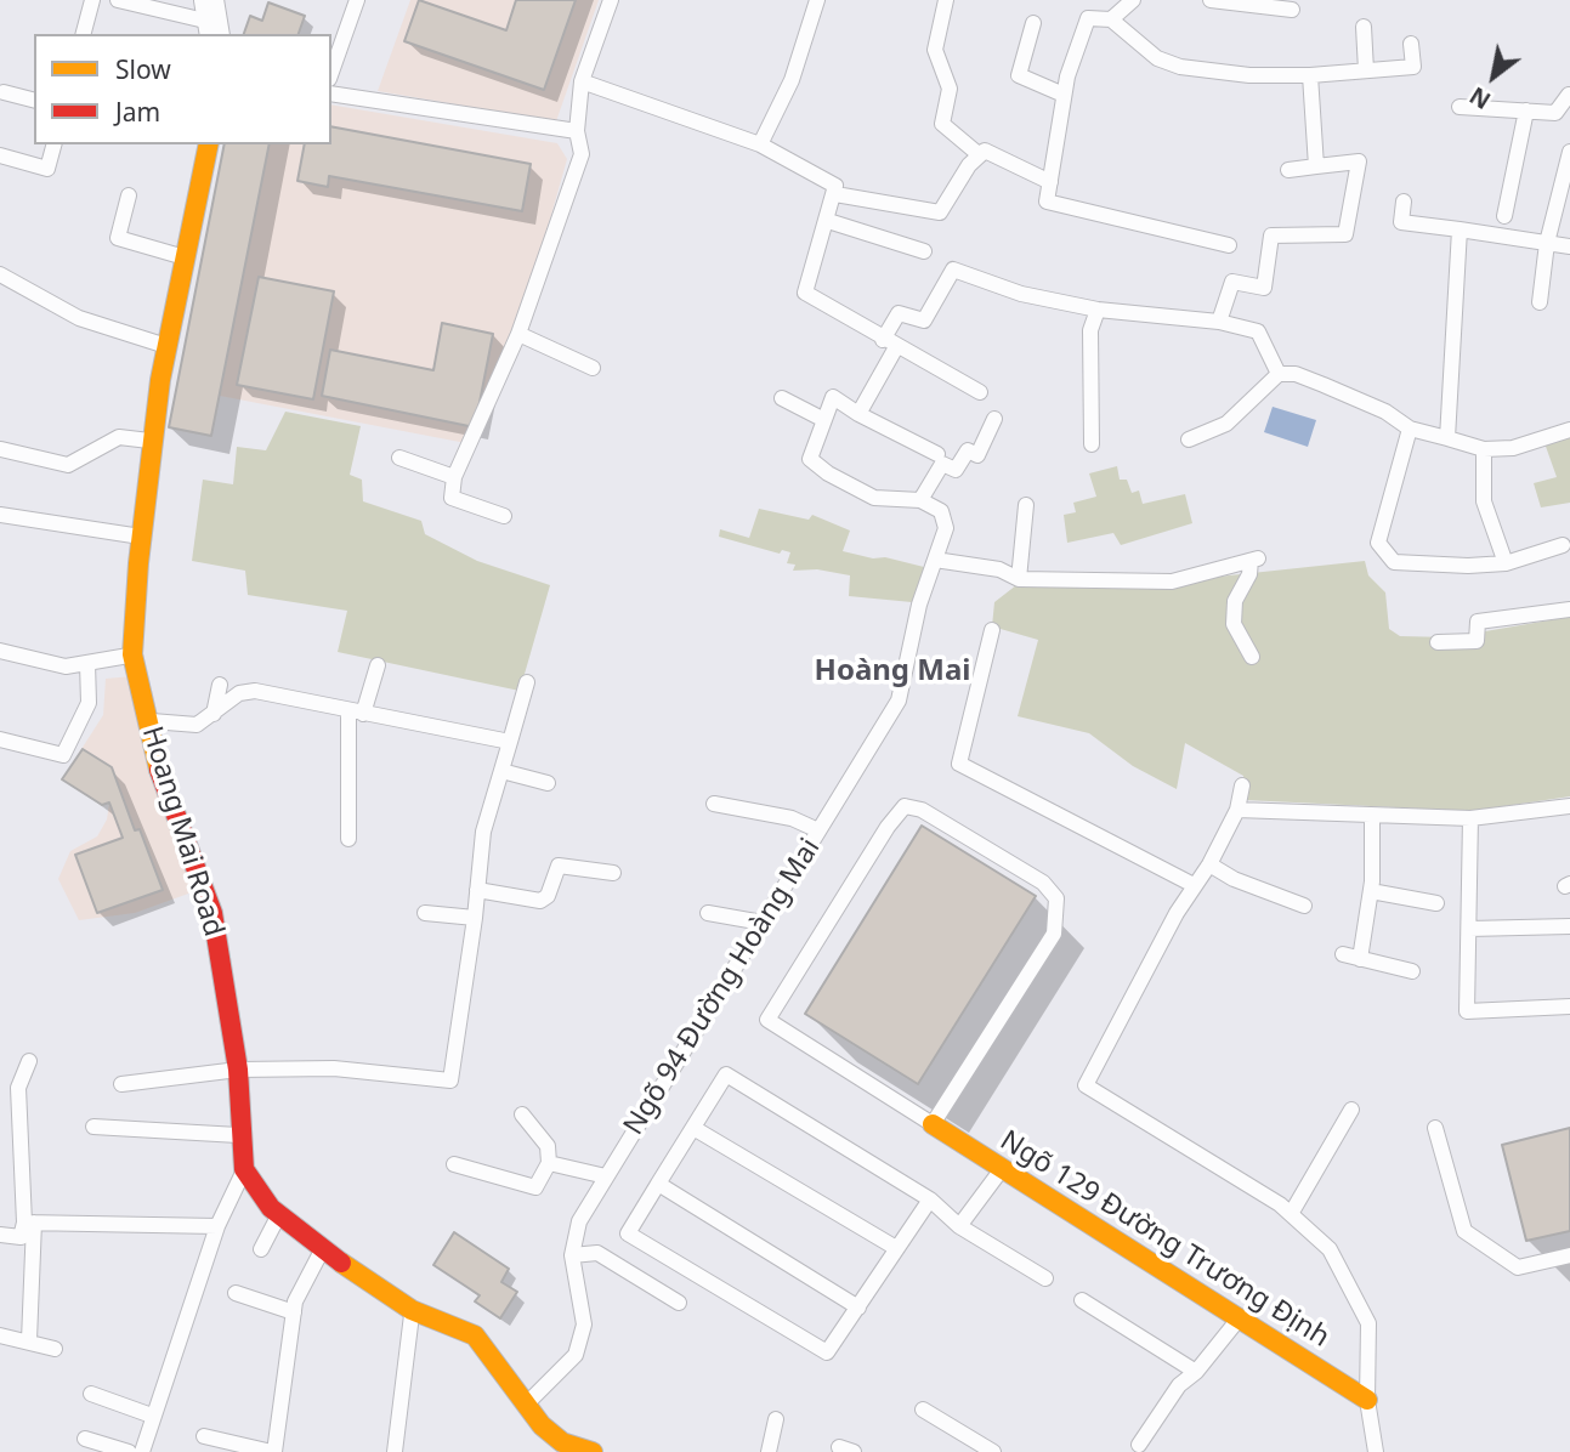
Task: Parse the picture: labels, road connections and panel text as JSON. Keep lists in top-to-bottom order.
{
  "streets": {
    "street": ["Hoang Mai Road", "Ngõ 129 Đường Trương Định"],
    "lane": ["Ngõ 94 Đường Hoàng Mai"]
  },
  "districts": ["Hoàng Mai"],
  "legend": ["Slow", "Jam"],
  "north": "bottom left"
}
